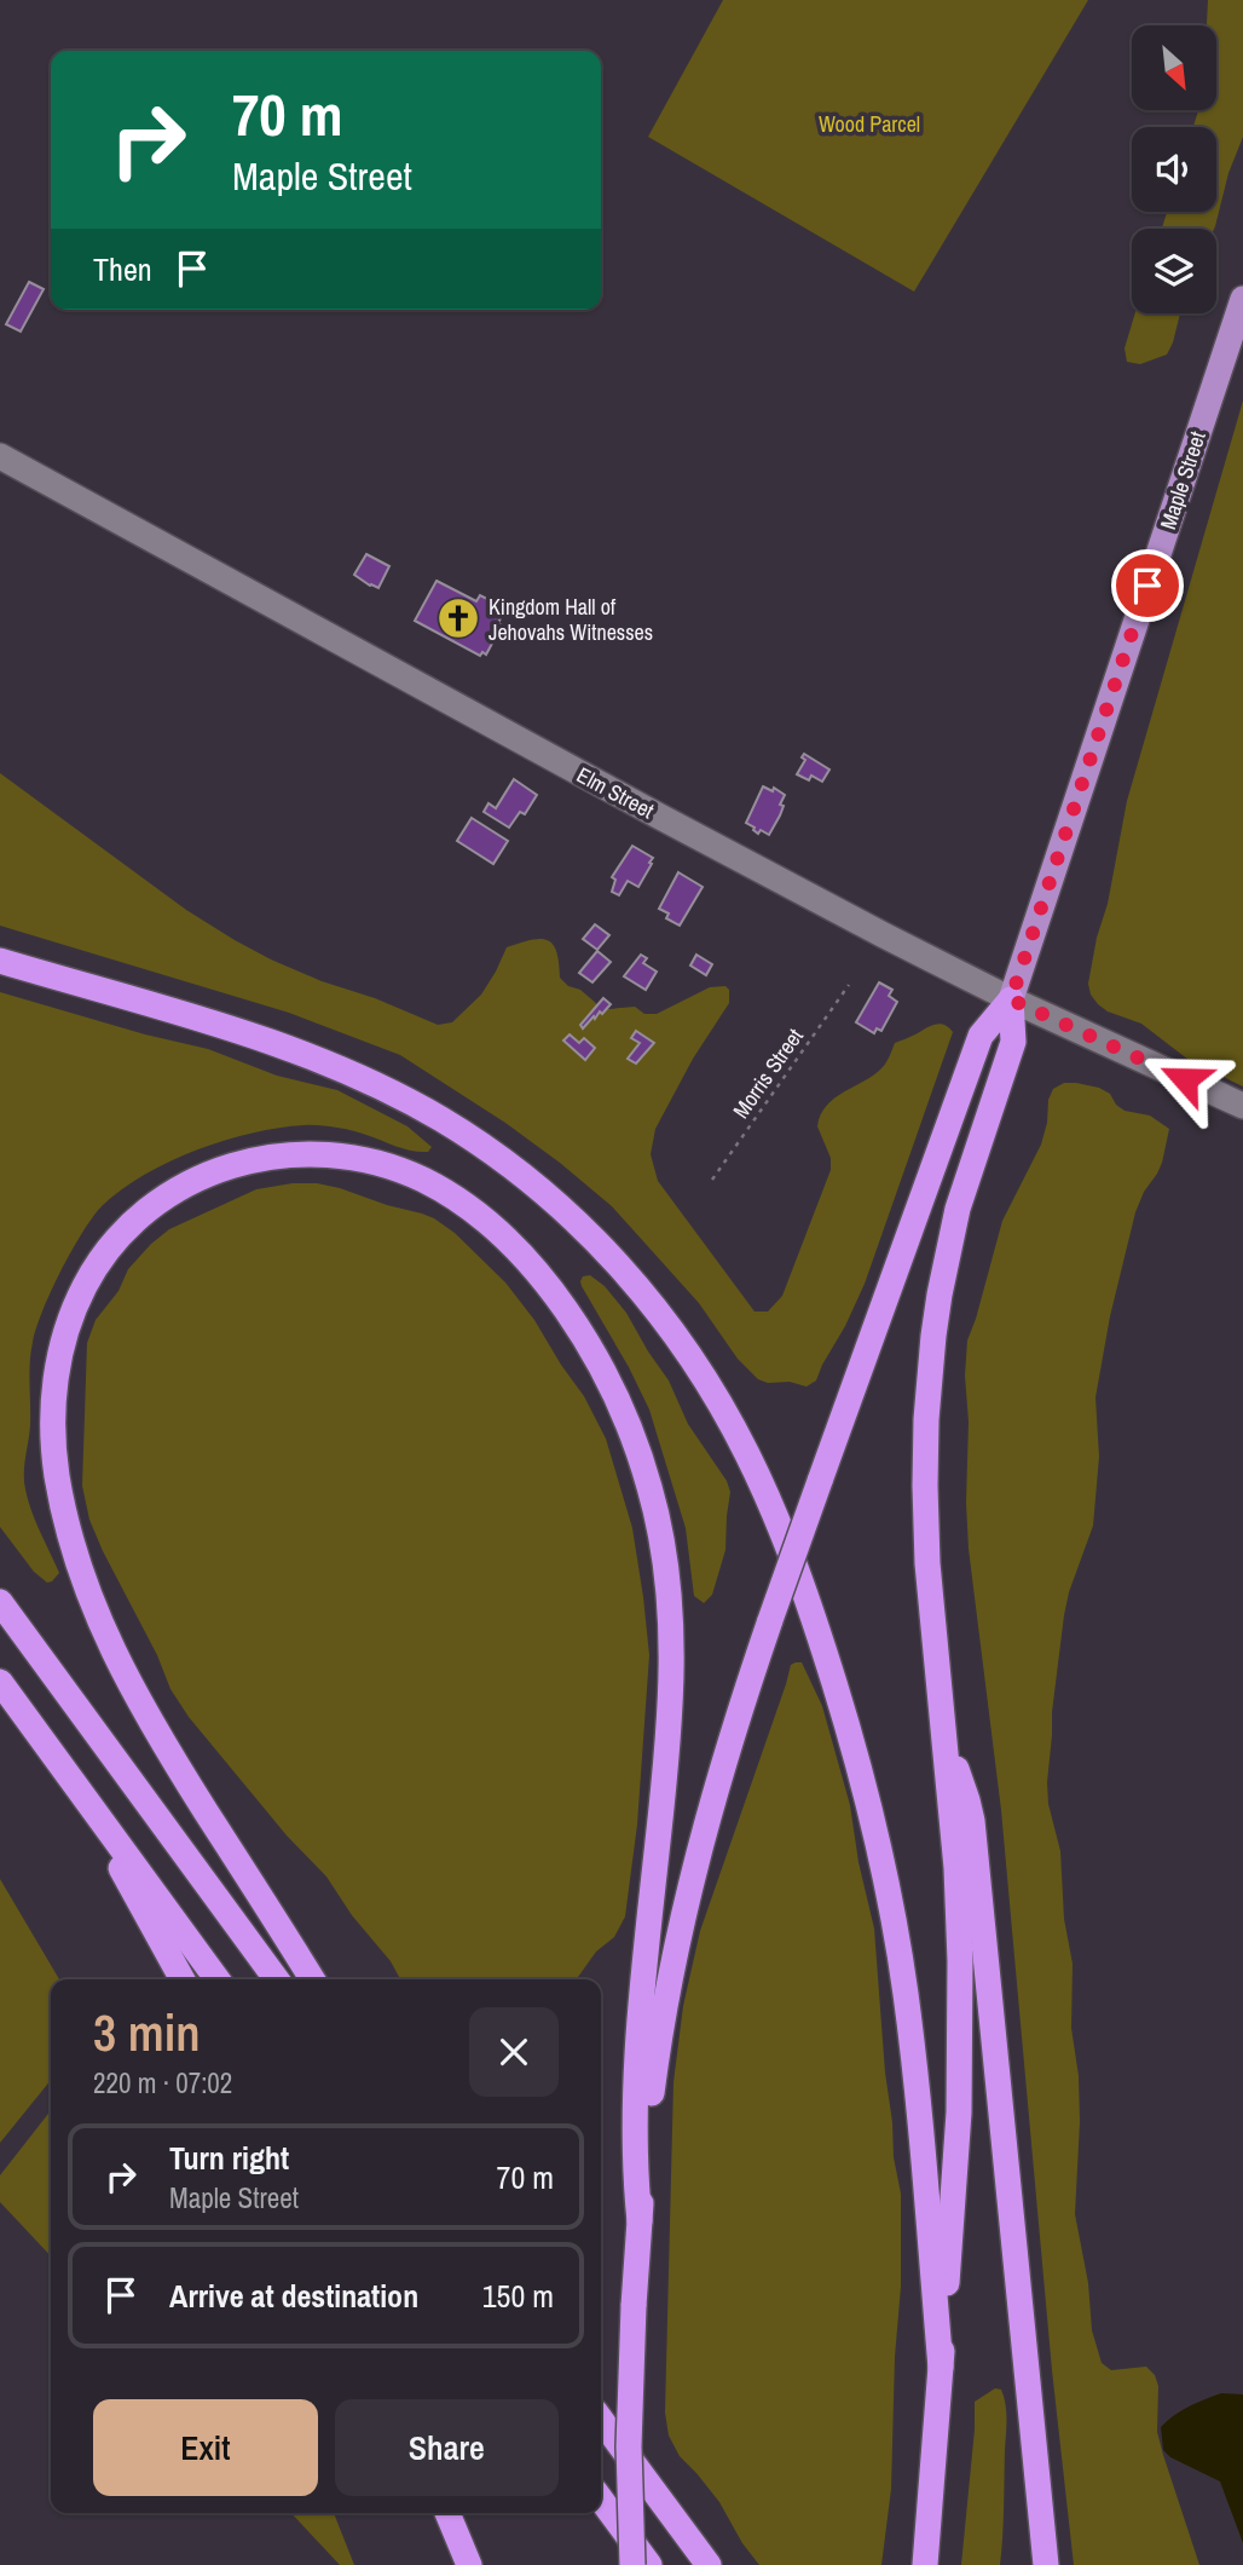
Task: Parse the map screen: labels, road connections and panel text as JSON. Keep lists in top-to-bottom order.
{
  "streets": {
    "main road": ["Maple Street"],
    "street": ["Elm Street"],
    "path": ["Morris Street"]
  },
  "crossings": [
    ["Maple Street", "Elm Street"]
  ],
  "parks": ["Wood Parcel"],
  "places": {
    "church": ["Kingdom Hall of Jehovahs Witnesses"]
  },
  "north": "bottom right",
  "page": {
    "turn": ["70 m", "Maple Street"],
    "then": "Then",
    "heading": ["3 min", "220 m · 07:02"],
    "list": [
      {
        "name": "Turn right",
        "note": "Maple Street",
        "value": "70 m"
      },
      {
        "name": "Arrive at destination",
        "value": "150 m"
      }
    ],
    "buttons": ["Exit", "Share"]
  }
}
